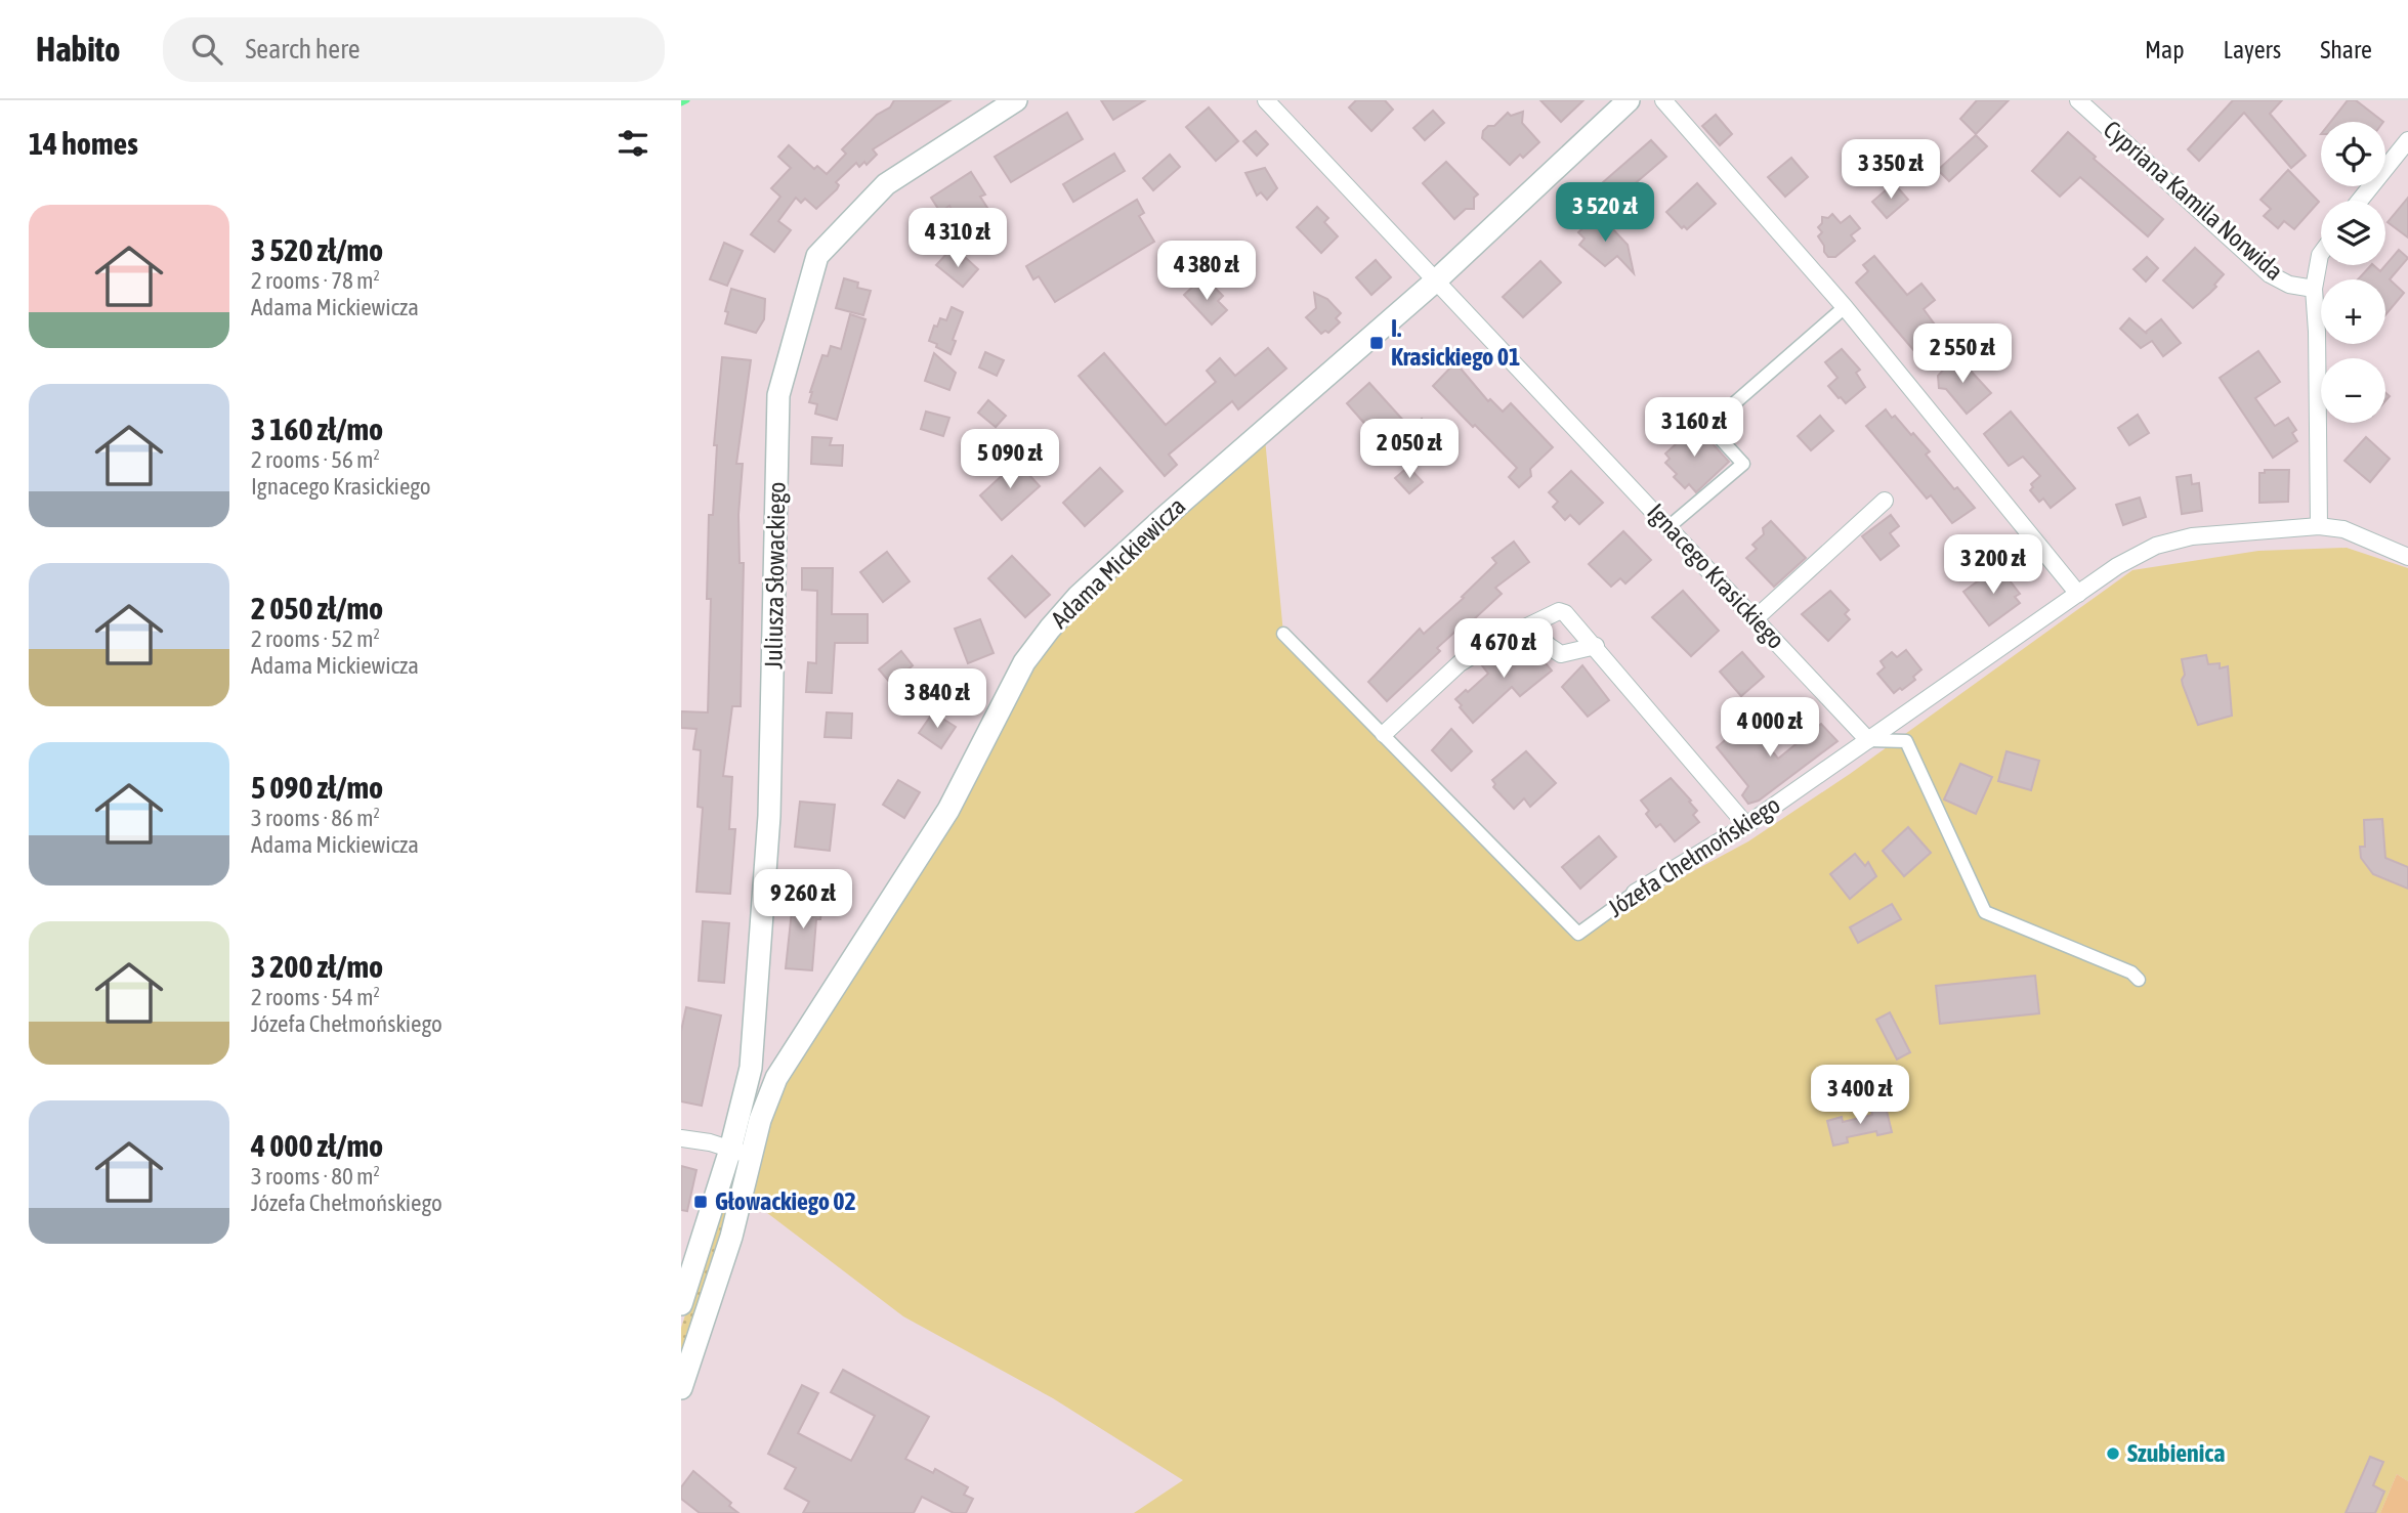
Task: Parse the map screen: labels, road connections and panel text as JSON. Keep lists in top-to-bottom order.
{
  "streets": {
    "street": [
      "Cypriana Kamila Norwida",
      "Adama Mickiewicza",
      "Juliusza Słowackiego",
      "Ignacego Krasickiego",
      "Józefa Chełmońskiego"
    ]
  },
  "crossings": [
    ["Adama Mickiewicza", "Juliusza Słowackiego"],
    ["Adama Mickiewicza", "Ignacego Krasickiego"],
    ["Ignacego Krasickiego", "Józefa Chełmońskiego"]
  ],
  "places": {
    "transit": ["I. Krasickiego 01", "Głowackiego 02"],
    "other": ["Szubienica"]
  },
  "page": {
    "header": "Habito",
    "search": "Search here",
    "nav": ["Map", "Layers", "Share"],
    "heading": "14 homes",
    "map_buttons": ["+", "−"],
    "price": [
      "3 350 zł",
      "3 520 zł",
      "4 310 zł",
      "4 380 zł",
      "2 550 zł",
      "3 160 zł",
      "2 050 zł",
      "5 090 zł",
      "3 200 zł",
      "4 670 zł",
      "3 840 zł",
      "4 000 zł",
      "9 260 zł",
      "3 400 zł"
    ],
    "list": [
      {
        "name": "3 520 zł/mo",
        "note": "2 rooms · 78 m² · Adama Mickiewicza"
      },
      {
        "name": "3 160 zł/mo",
        "note": "2 rooms · 56 m² · Ignacego Krasickiego"
      },
      {
        "name": "2 050 zł/mo",
        "note": "2 rooms · 52 m² · Adama Mickiewicza"
      },
      {
        "name": "5 090 zł/mo",
        "note": "3 rooms · 86 m² · Adama Mickiewicza"
      },
      {
        "name": "3 200 zł/mo",
        "note": "2 rooms · 54 m² · Józefa Chełmońskiego"
      },
      {
        "name": "4 000 zł/mo",
        "note": "3 rooms · 80 m² · Józefa Chełmońskiego"
      }
    ]
  }
}
